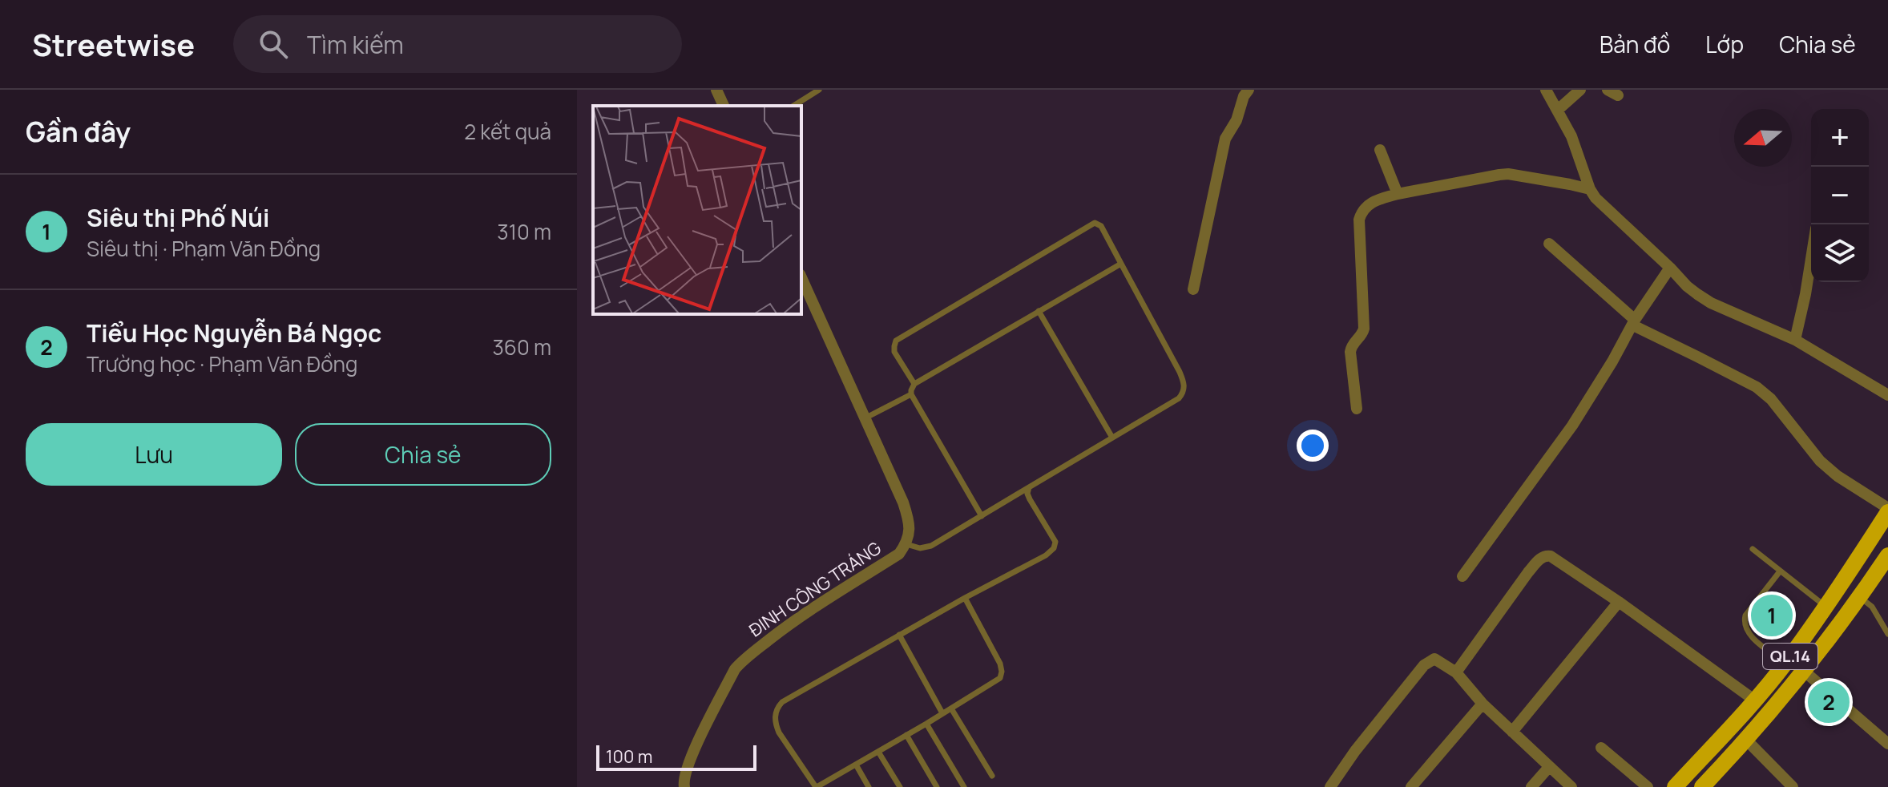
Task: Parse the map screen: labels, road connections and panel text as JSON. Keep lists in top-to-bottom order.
{
  "streets": {
    "main road": ["QL.14"],
    "street": ["ĐINH CÔNG TRÁNG"]
  },
  "scale_bar": "100 m",
  "north": "left",
  "page": {
    "header": "Streetwise",
    "search": "Tìm kiếm",
    "nav": ["Bản đồ", "Lớp", "Chia sẻ"],
    "heading": ["Gần đây", "2 kết quả"],
    "map_buttons": ["+", "−"],
    "list": [
      {
        "mark": "1",
        "name": "Siêu thị Phố Núi",
        "note": "Siêu thị · Phạm Văn Đồng",
        "value": "310 m"
      },
      {
        "mark": "2",
        "name": "Tiểu Học Nguyễn Bá Ngọc",
        "note": "Trường học · Phạm Văn Đồng",
        "value": "360 m"
      }
    ],
    "buttons": ["Lưu", "Chia sẻ"],
    "pins": ["1", "2"],
    "scale": "100 m"
  }
}
